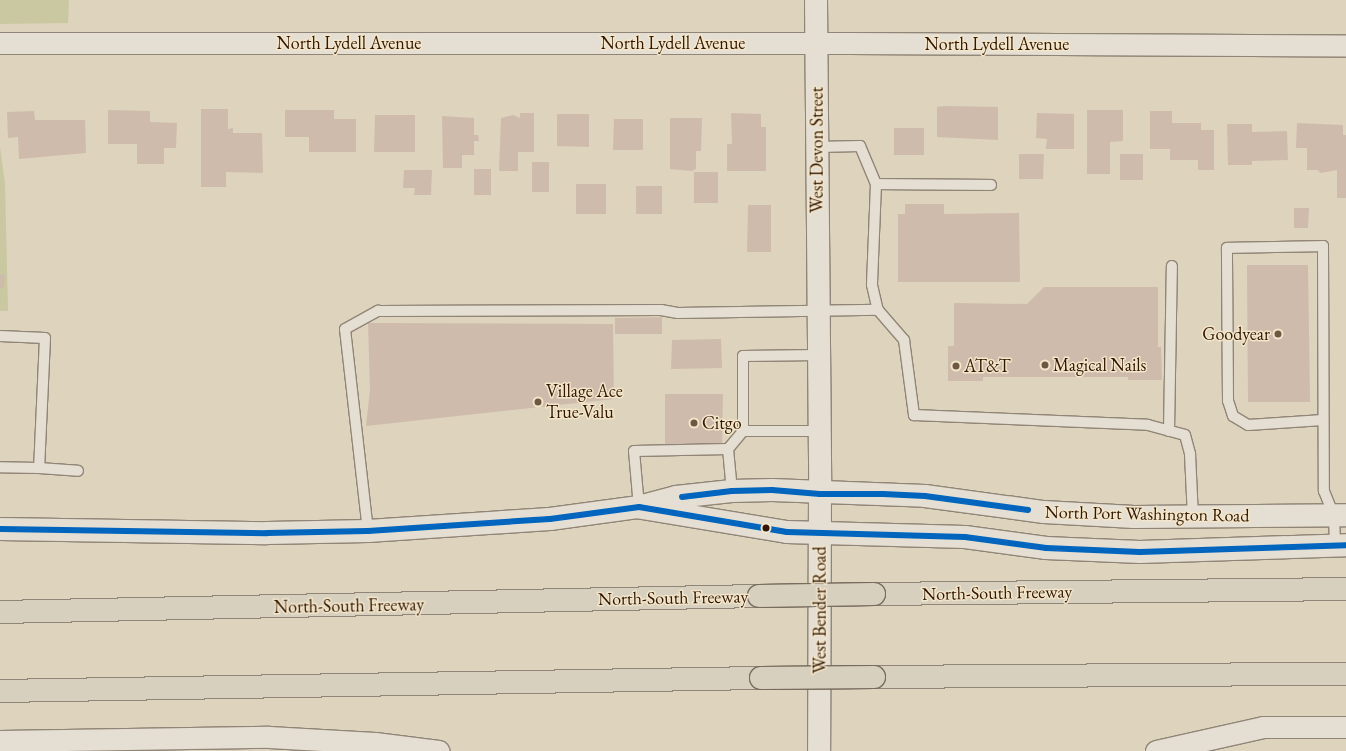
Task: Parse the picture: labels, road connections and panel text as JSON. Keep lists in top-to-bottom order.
{
  "streets": {
    "highway": ["North-South Freeway"],
    "main road": ["West Devon Street", "North Port Washington Road", "West Bender Road"],
    "street": ["North Lydell Avenue"]
  },
  "crossings": [
    ["North Lydell Avenue", "West Devon Street"],
    ["West Devon Street", "West Bender Road"],
    ["North Port Washington Road", "West Bender Road"]
  ],
  "places": [
    "Goodyear",
    "Magical Nails",
    "AT&T",
    "Village Ace True-Valu",
    "Citgo"
  ]
}
